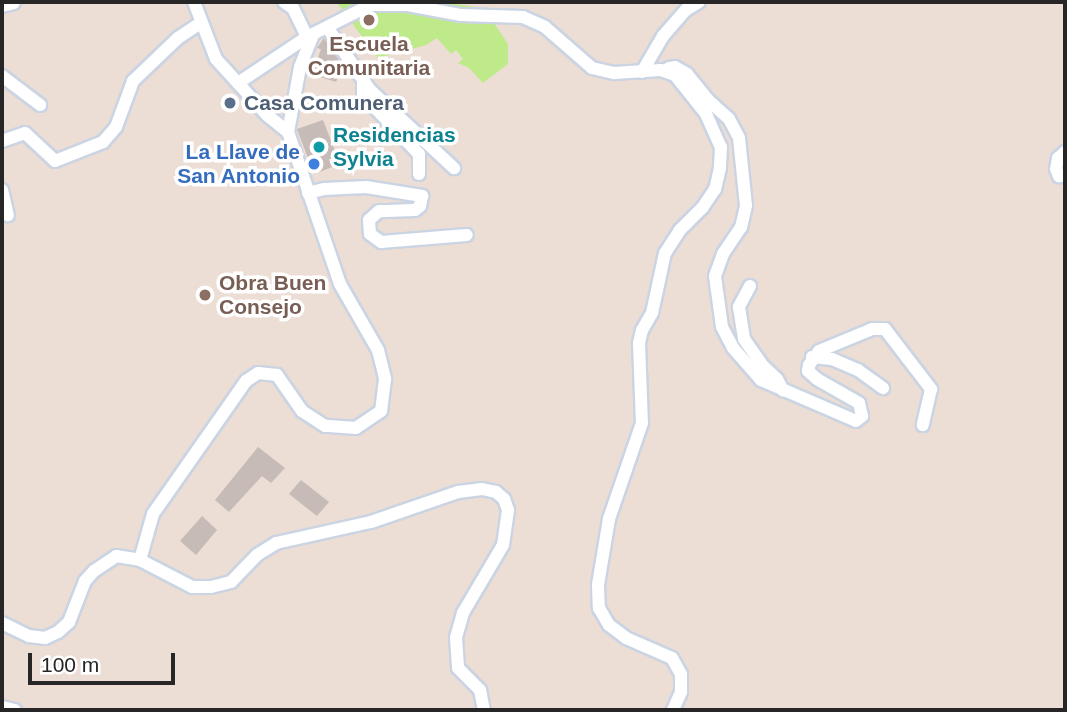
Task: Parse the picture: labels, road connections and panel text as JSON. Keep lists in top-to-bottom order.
{
  "places": [
    "Escuela Comunitaria",
    "Casa Comunera",
    "Residencias Sylvia",
    "La Llave de San Antonio",
    "Obra Buen Consejo"
  ],
  "scale_bar": "100 m"
}
